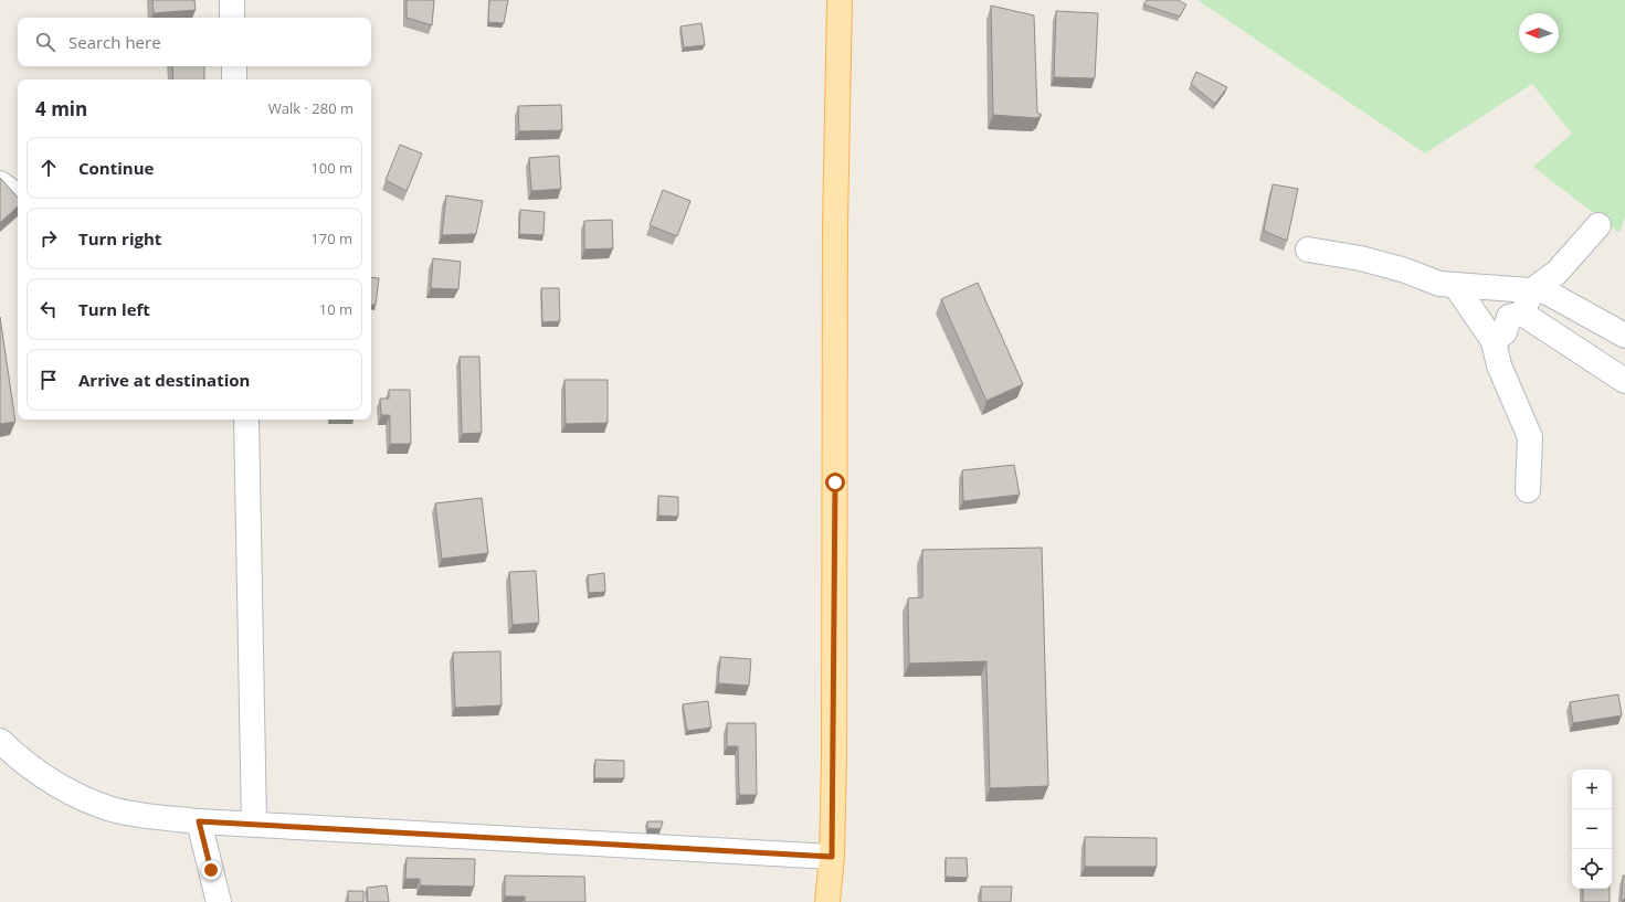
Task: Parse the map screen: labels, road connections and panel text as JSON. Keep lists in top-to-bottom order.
{
  "north": "left",
  "page": {
    "search": "Search here",
    "heading": ["4 min", "Walk · 280 m"],
    "list": [
      ["Continue", "100 m"],
      ["Turn right", "170 m"],
      ["Turn left", "10 m"],
      "Arrive at destination"
    ],
    "map_buttons": ["+", "−"]
  }
}
